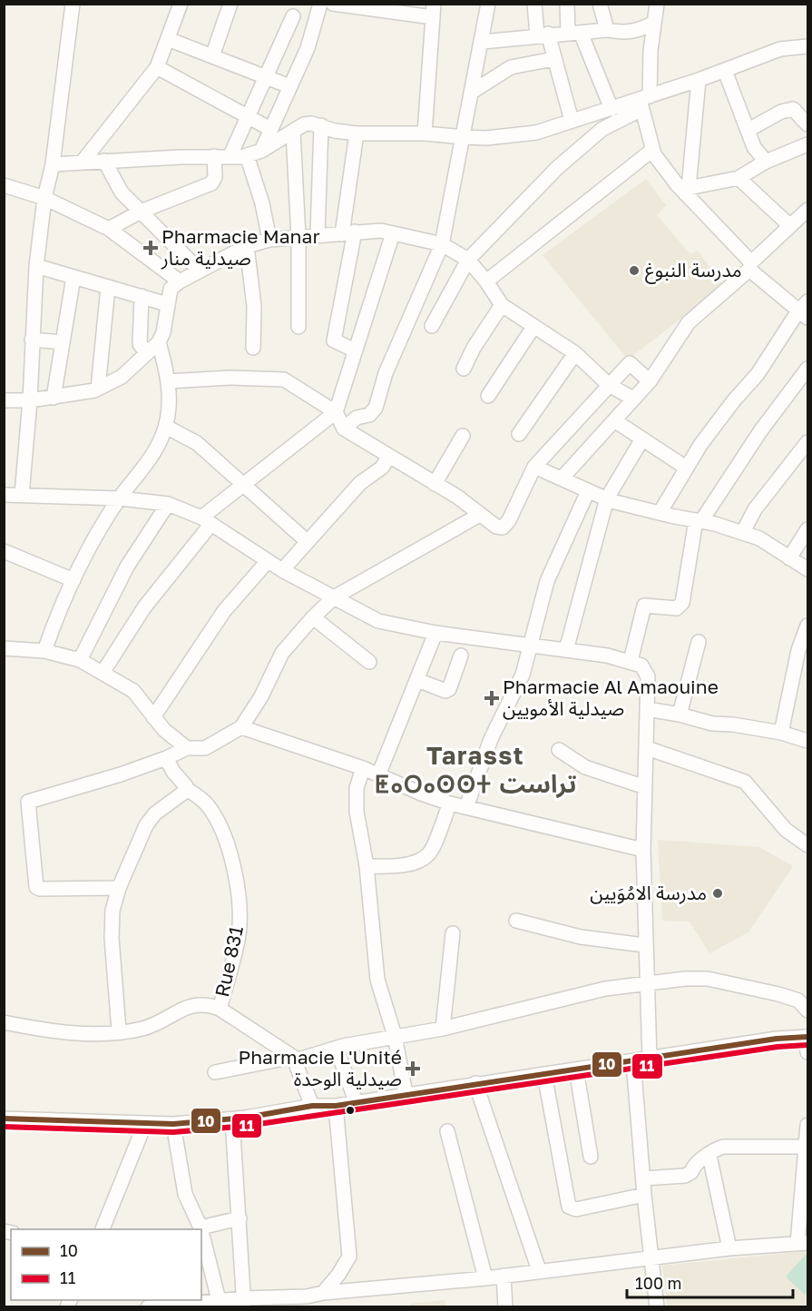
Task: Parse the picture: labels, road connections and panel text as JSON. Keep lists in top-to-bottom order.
{
  "streets": {
    "street": ["Rue 831"]
  },
  "districts": ["Tarasst ⵟⴰⵔⴰⵙⵙⵜ تراست"],
  "places": {
    "health": ["Pharmacie Manar صيدلية منار", "Pharmacie Al Amaouine صيدلية الأمويين", "Pharmacie L'Unité صيدلية الوحدة"],
    "other": ["مدرسة النبوغ", "مدرسة الامُوَيين"]
  },
  "lines": ["transit line 10", "transit line 11"],
  "legend": ["10", "11"],
  "scale_bar": "100 m"
}
